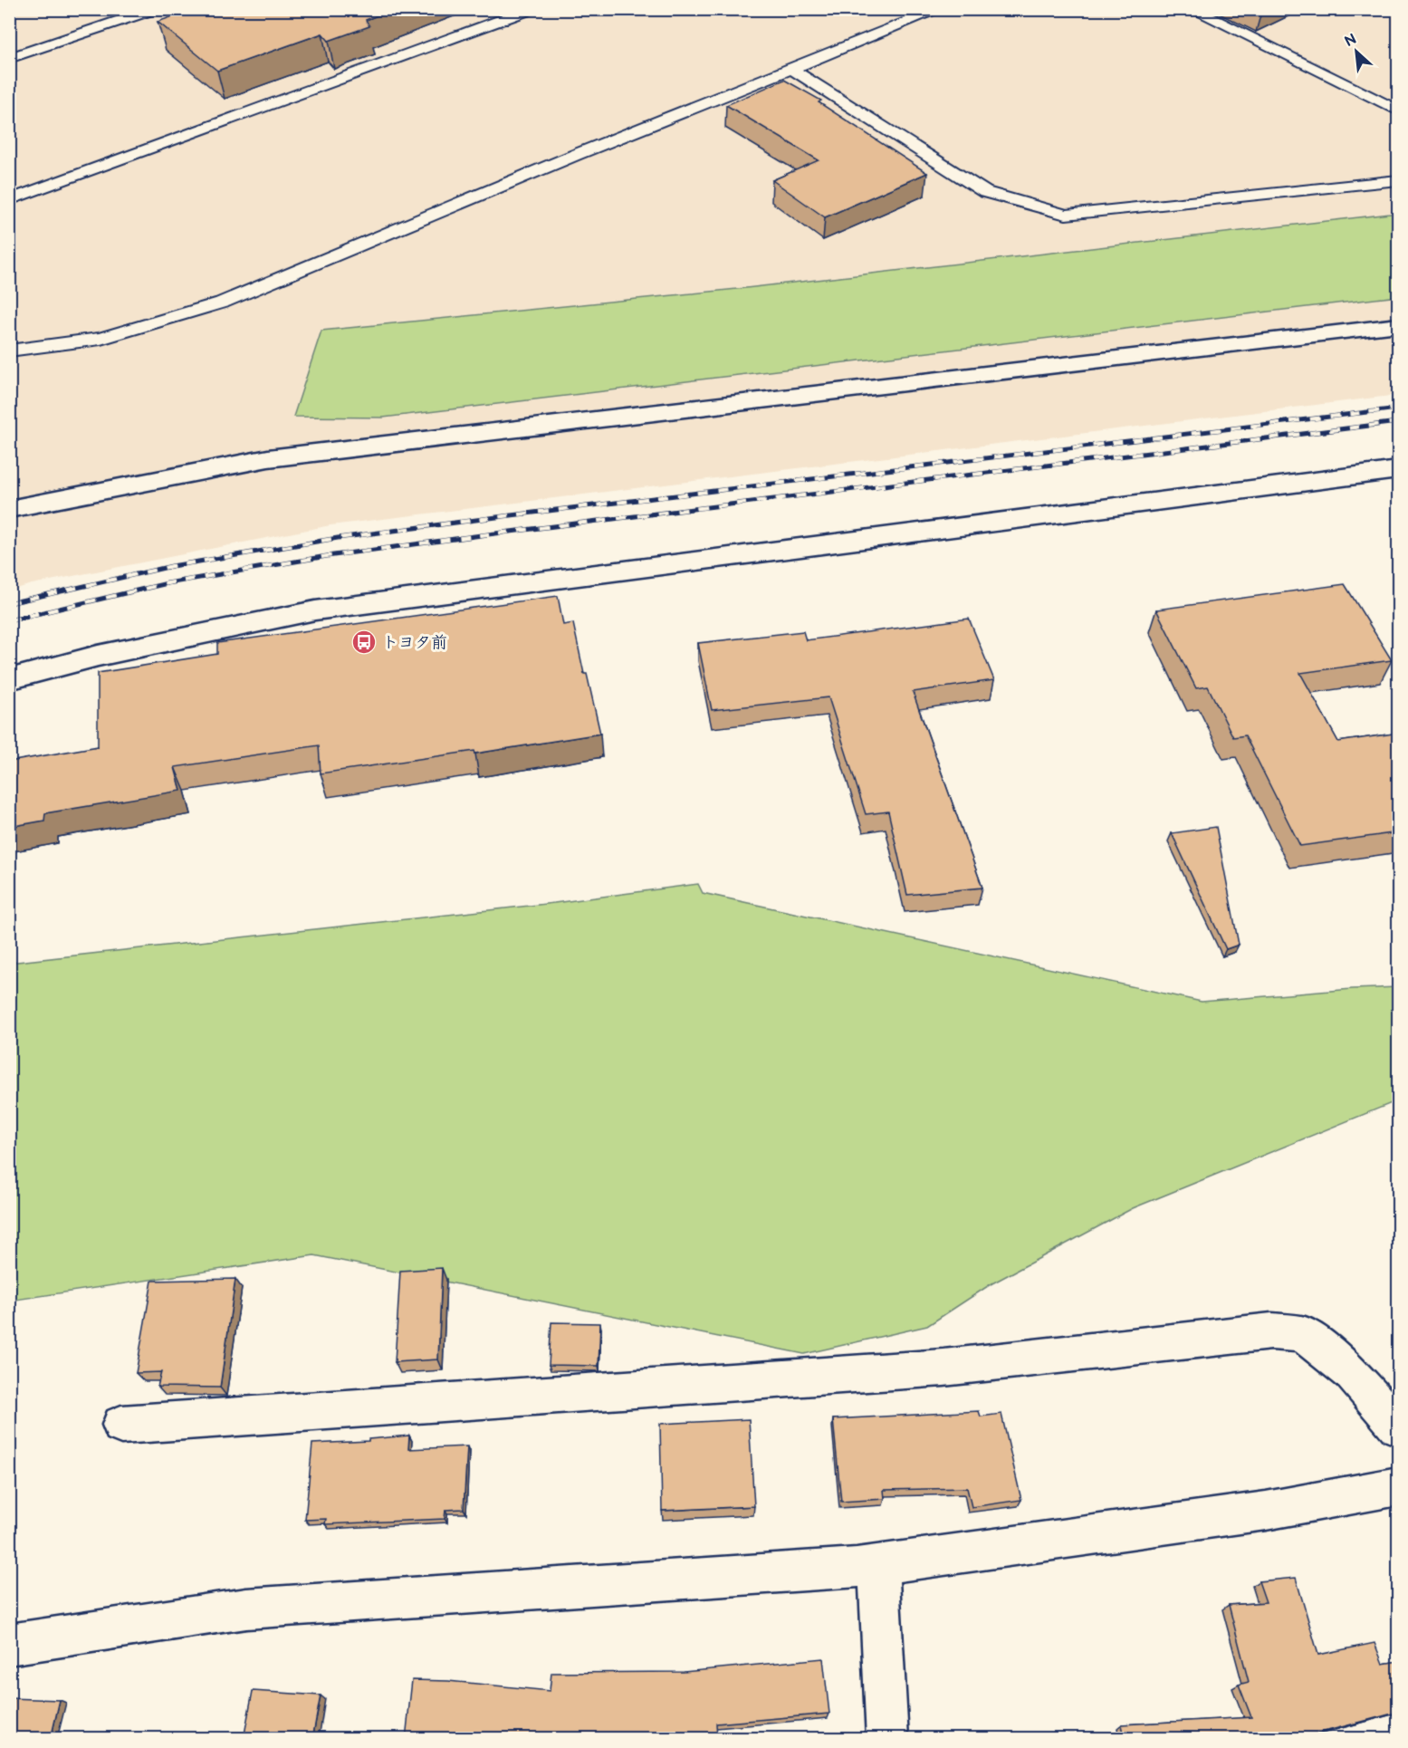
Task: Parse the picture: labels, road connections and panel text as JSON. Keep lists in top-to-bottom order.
{
  "places": {
    "bus stop": ["トヨタ前"]
  },
  "north": "top left"
}
